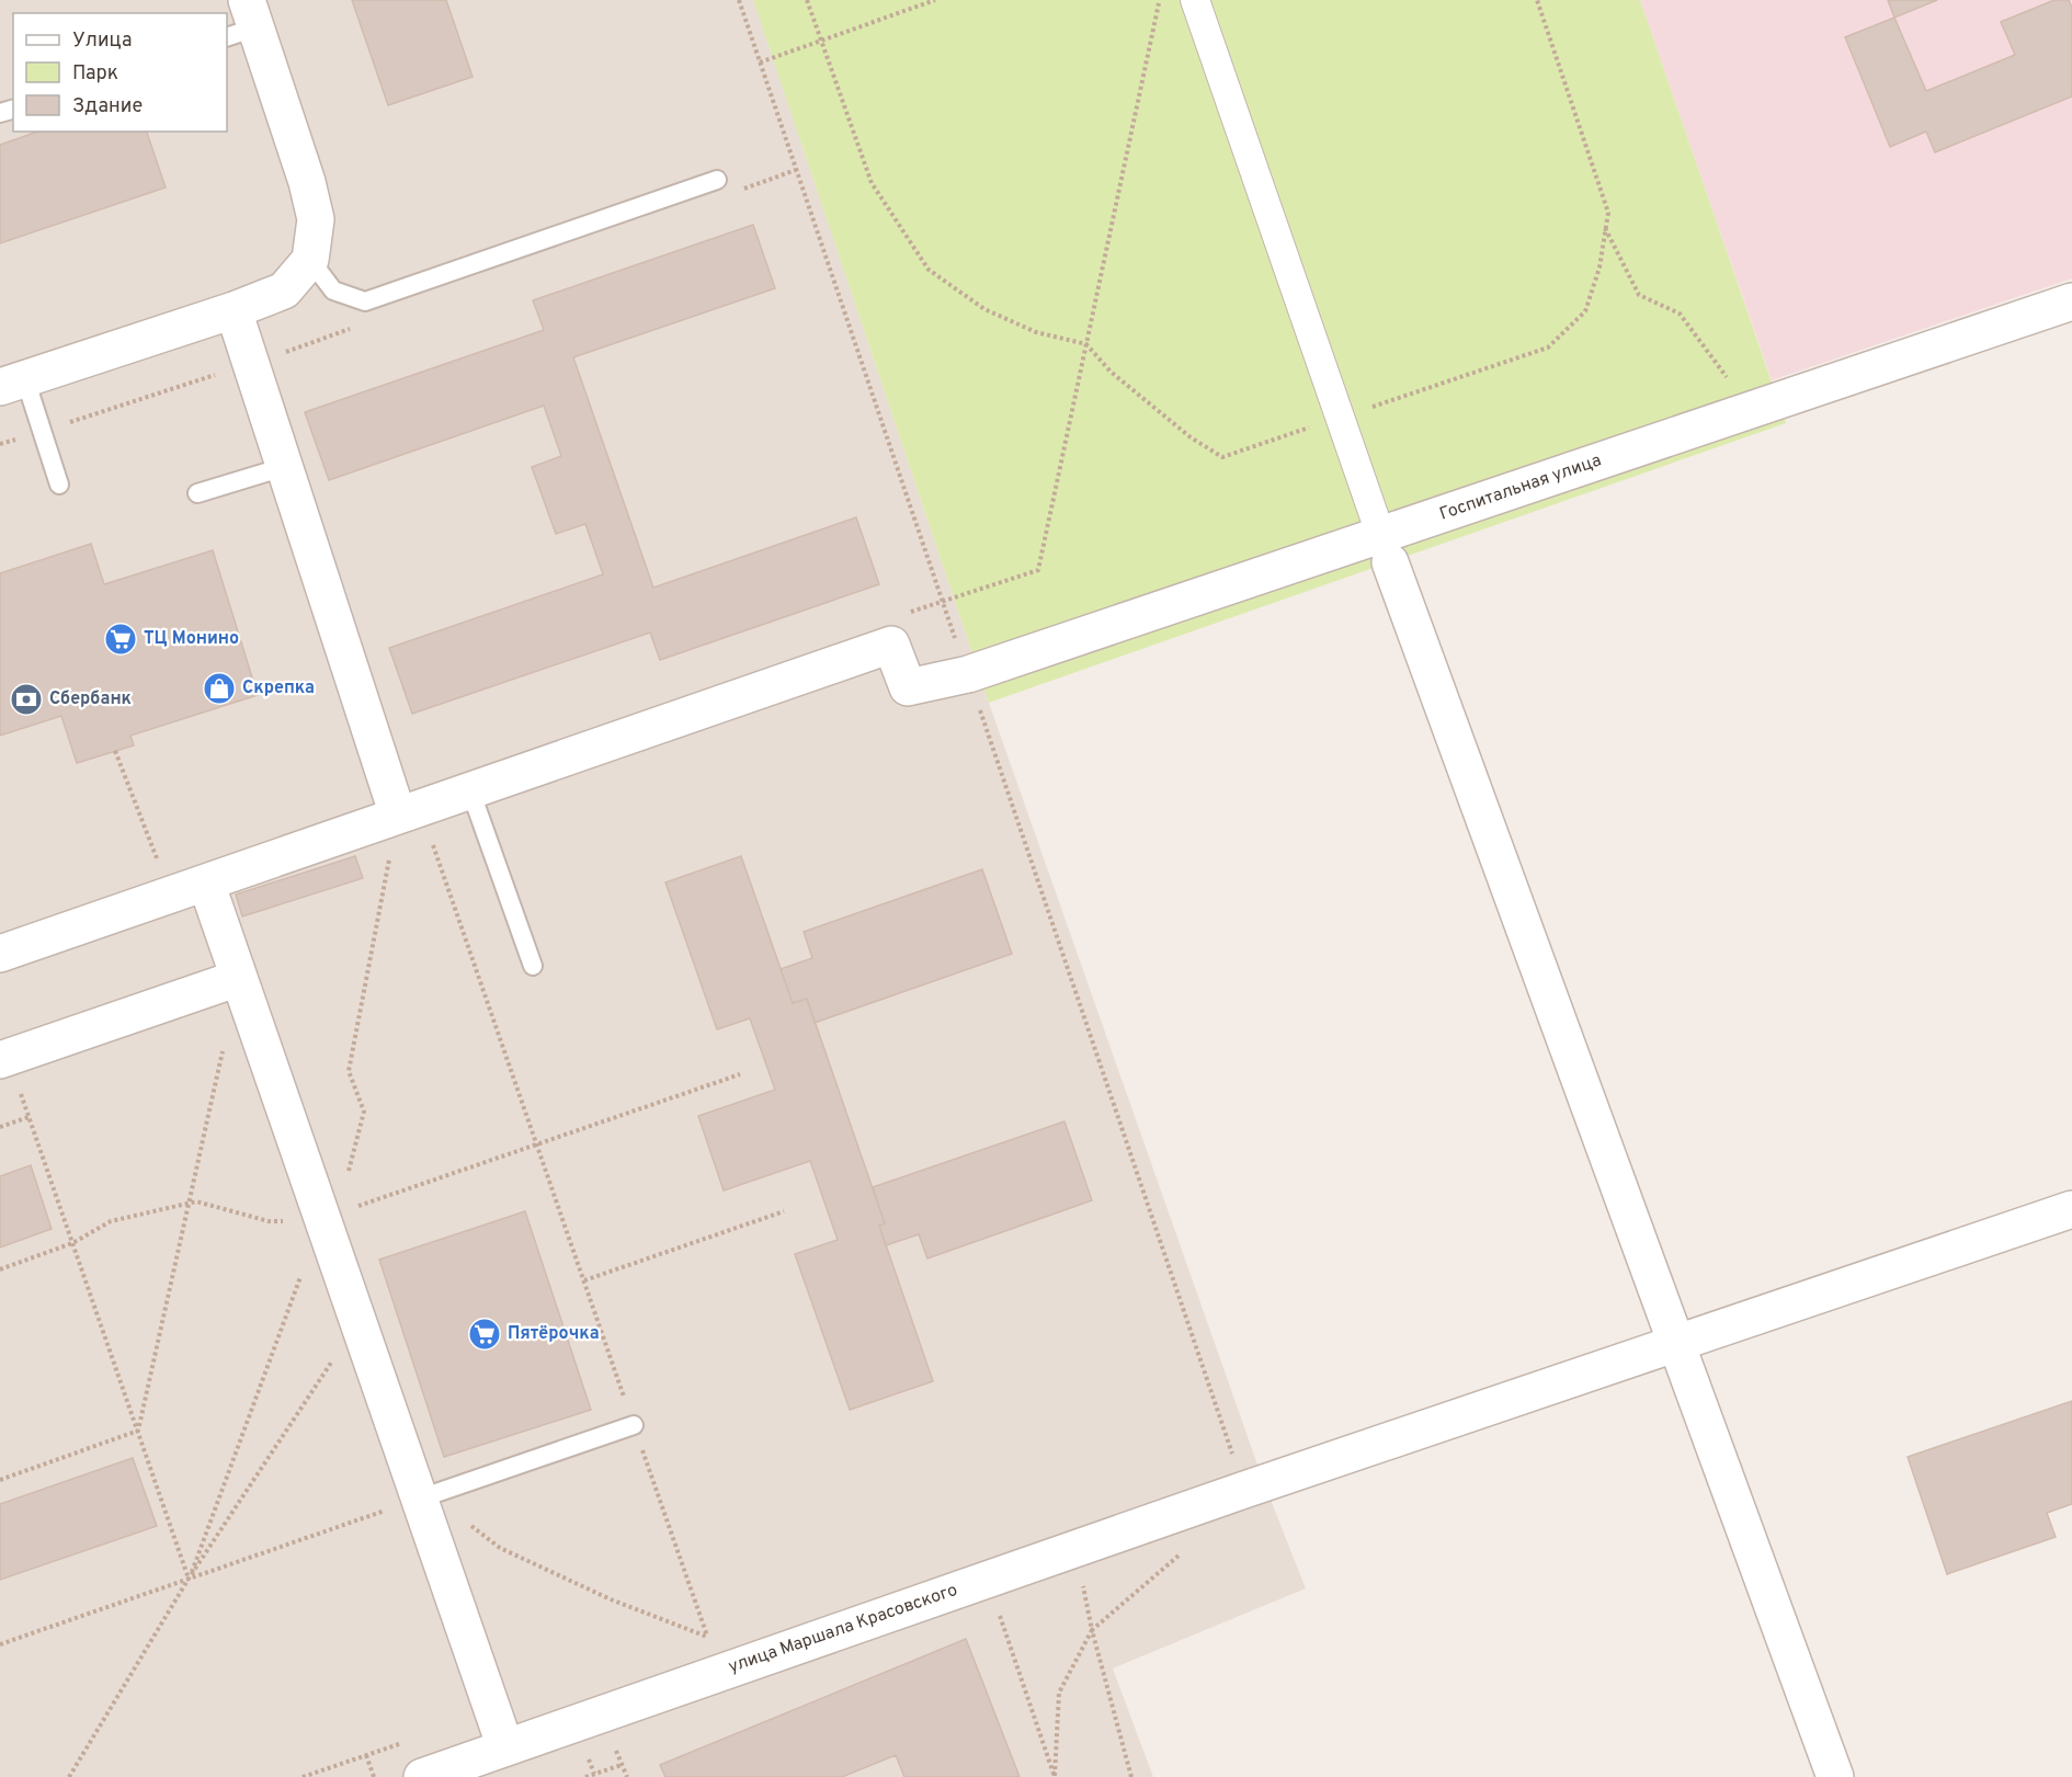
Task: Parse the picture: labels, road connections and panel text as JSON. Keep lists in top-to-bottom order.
{
  "streets": {
    "street": ["Госпитальная улица", "улица Маршала Красовского"]
  },
  "places": {
    "supermarket": ["ТЦ Монино", "Пятёрочка"],
    "shop": ["Скрепка"],
    "bank": ["Сбербанк"]
  },
  "legend": ["Улица", "Парк", "Здание"]
}
